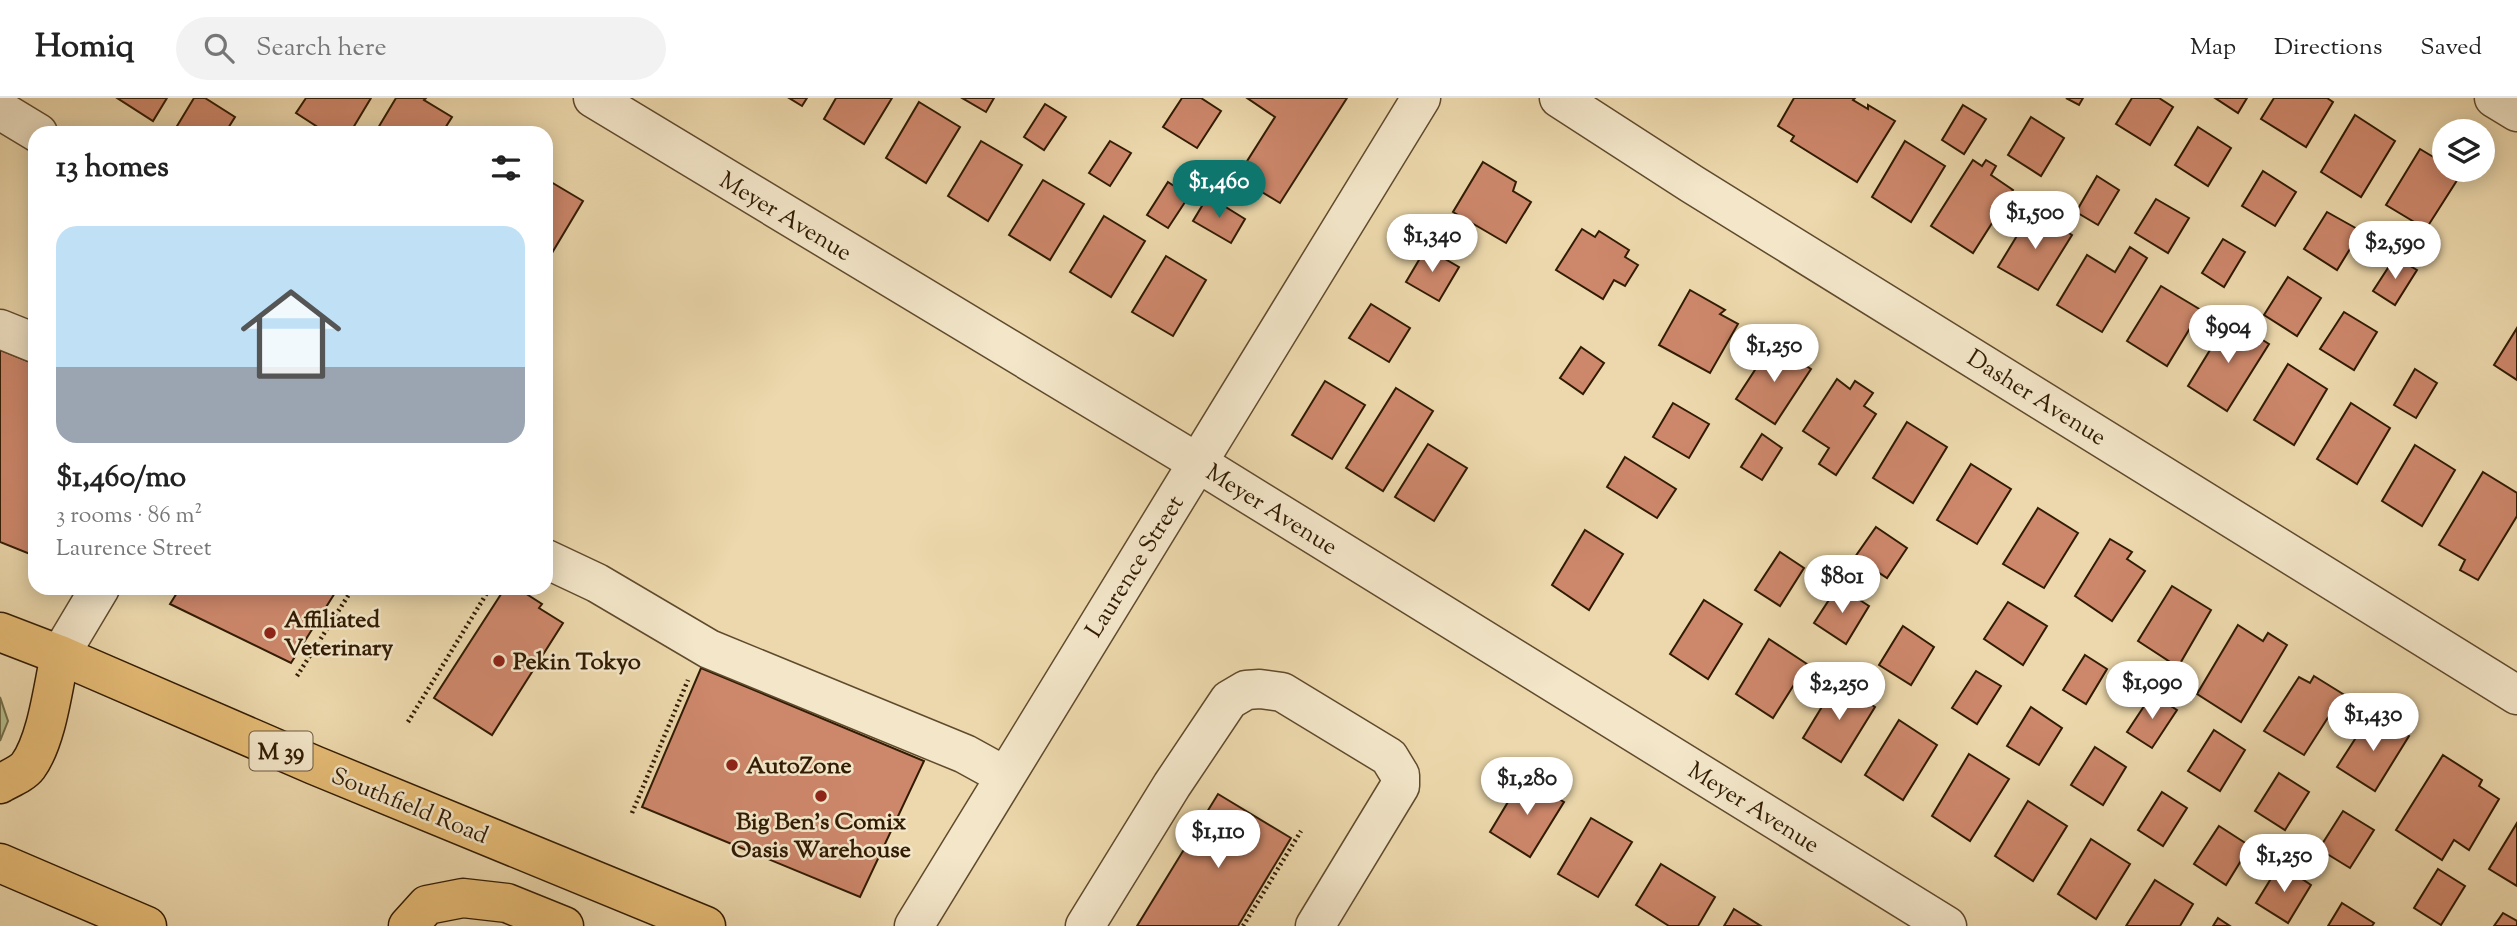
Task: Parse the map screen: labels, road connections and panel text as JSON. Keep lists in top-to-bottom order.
{
  "streets": {
    "highway": ["M 39", "Southfield Road"],
    "street": ["Meyer Avenue", "Dasher Avenue", "Laurence Street"]
  },
  "crossings": [
    ["Meyer Avenue", "Laurence Street"]
  ],
  "places": [
    "Affiliated Veterinary",
    "Pekin Tokyo",
    "AutoZone",
    "Big Ben's Comix Oasis Warehouse"
  ],
  "page": {
    "header": "Homiq",
    "search": "Search here",
    "nav": ["Map", "Directions", "Saved"],
    "heading": "13 homes",
    "price": [
      "$1,460",
      "$1,500",
      "$1,340",
      "$2,590",
      "$904",
      "$1,250",
      "$801",
      "$1,090",
      "$2,250",
      "$1,430",
      "$1,280",
      "$1,110",
      "$1,250"
    ],
    "list": [
      {
        "name": "$1,460/mo",
        "note": "3 rooms · 86 m² · Laurence Street"
      }
    ]
  }
}
